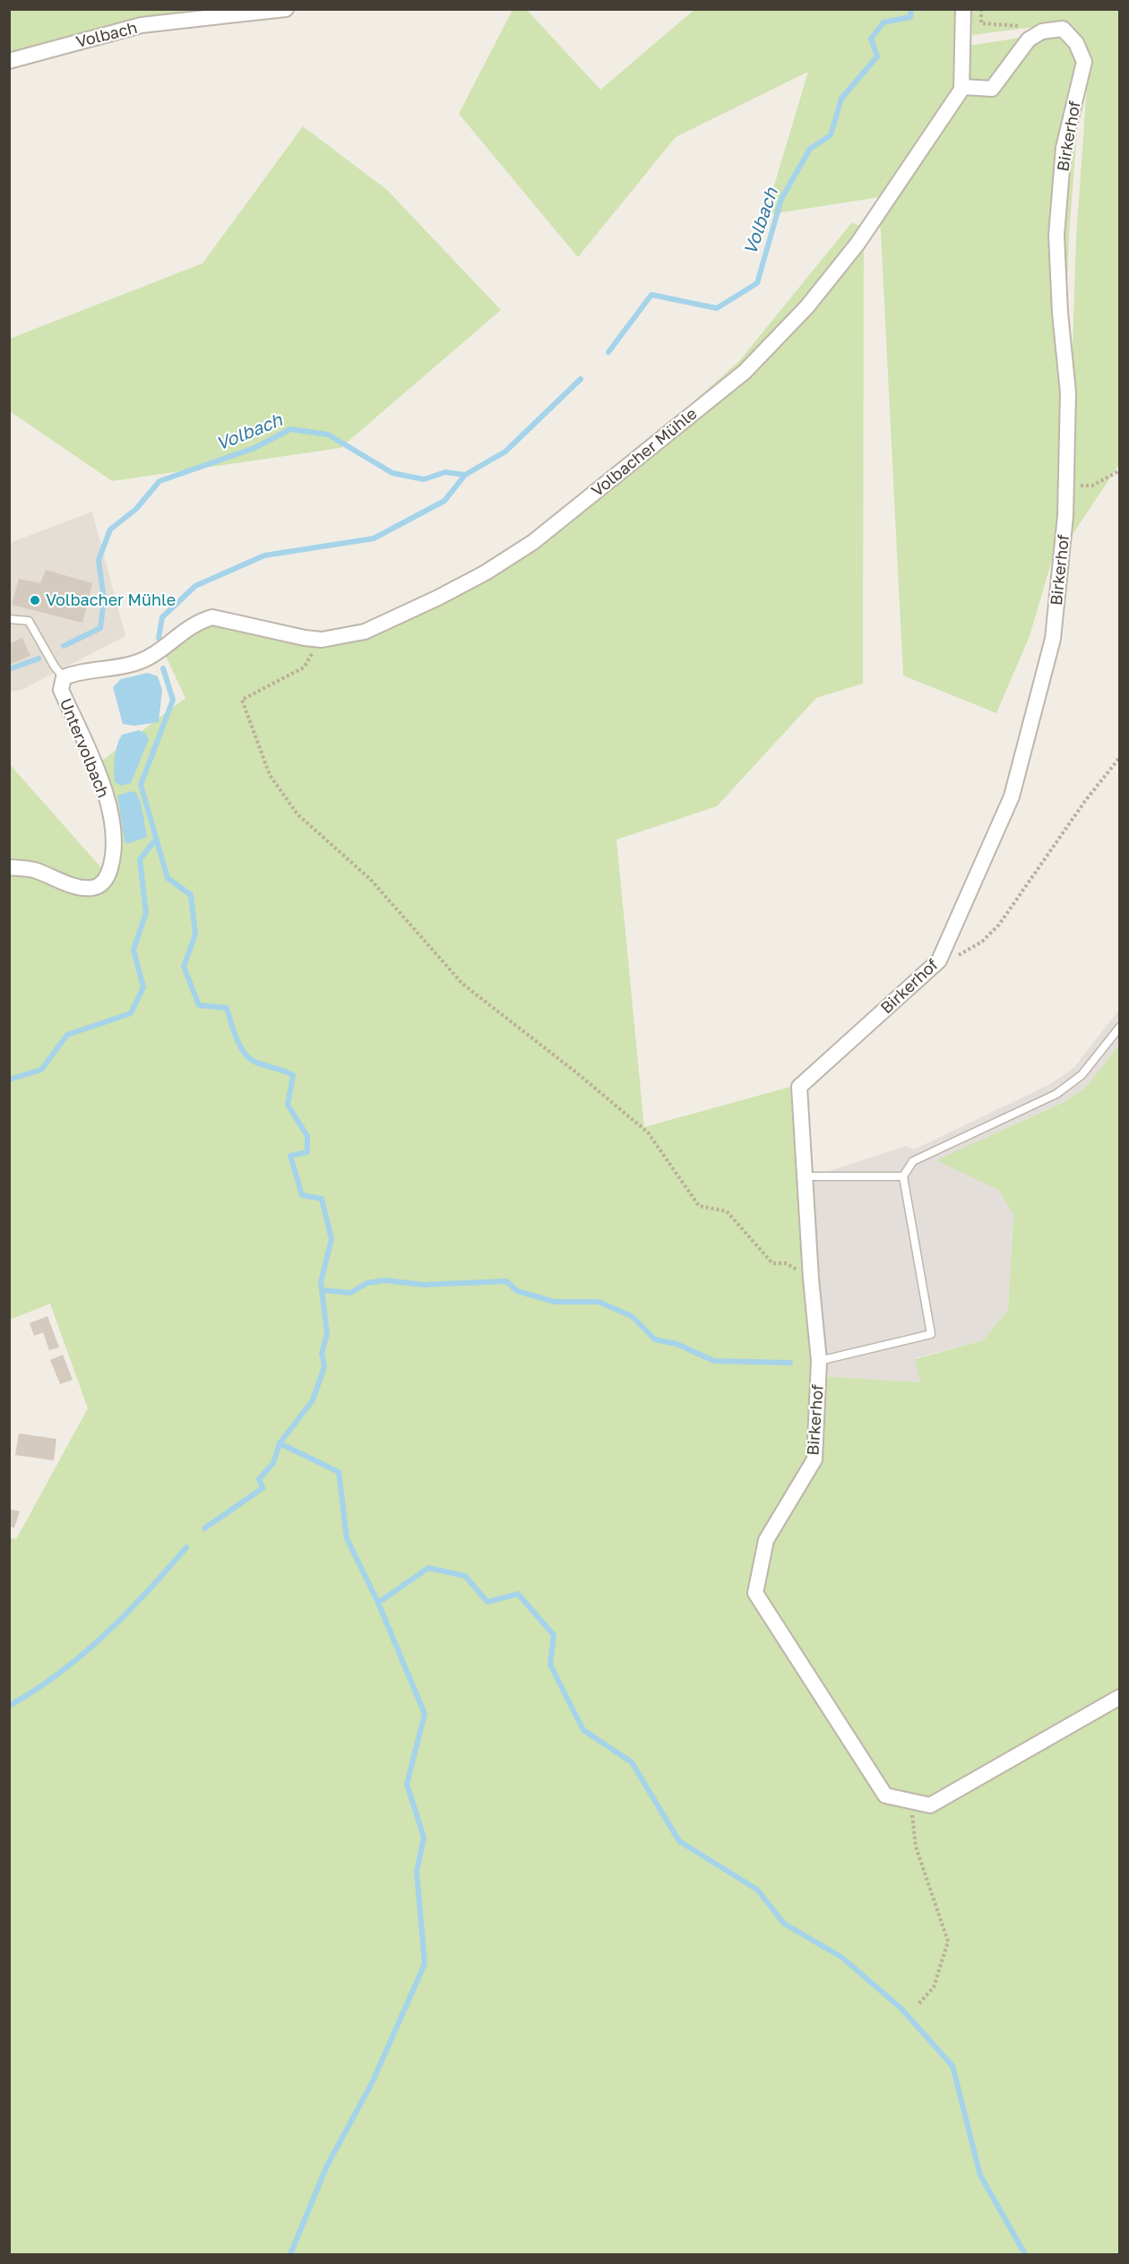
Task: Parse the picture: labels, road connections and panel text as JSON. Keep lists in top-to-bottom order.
{
  "streets": {
    "street": [
      "Volbach",
      "Birkerhof",
      "Volbacher Mühle",
      "Untervolbach"
    ]
  },
  "crossings": [
    ["Birkerhof", "Volbacher Mühle"],
    ["Volbacher Mühle", "Untervolbach"]
  ],
  "water": ["Volbach"],
  "places": ["Volbacher Mühle"]
}
